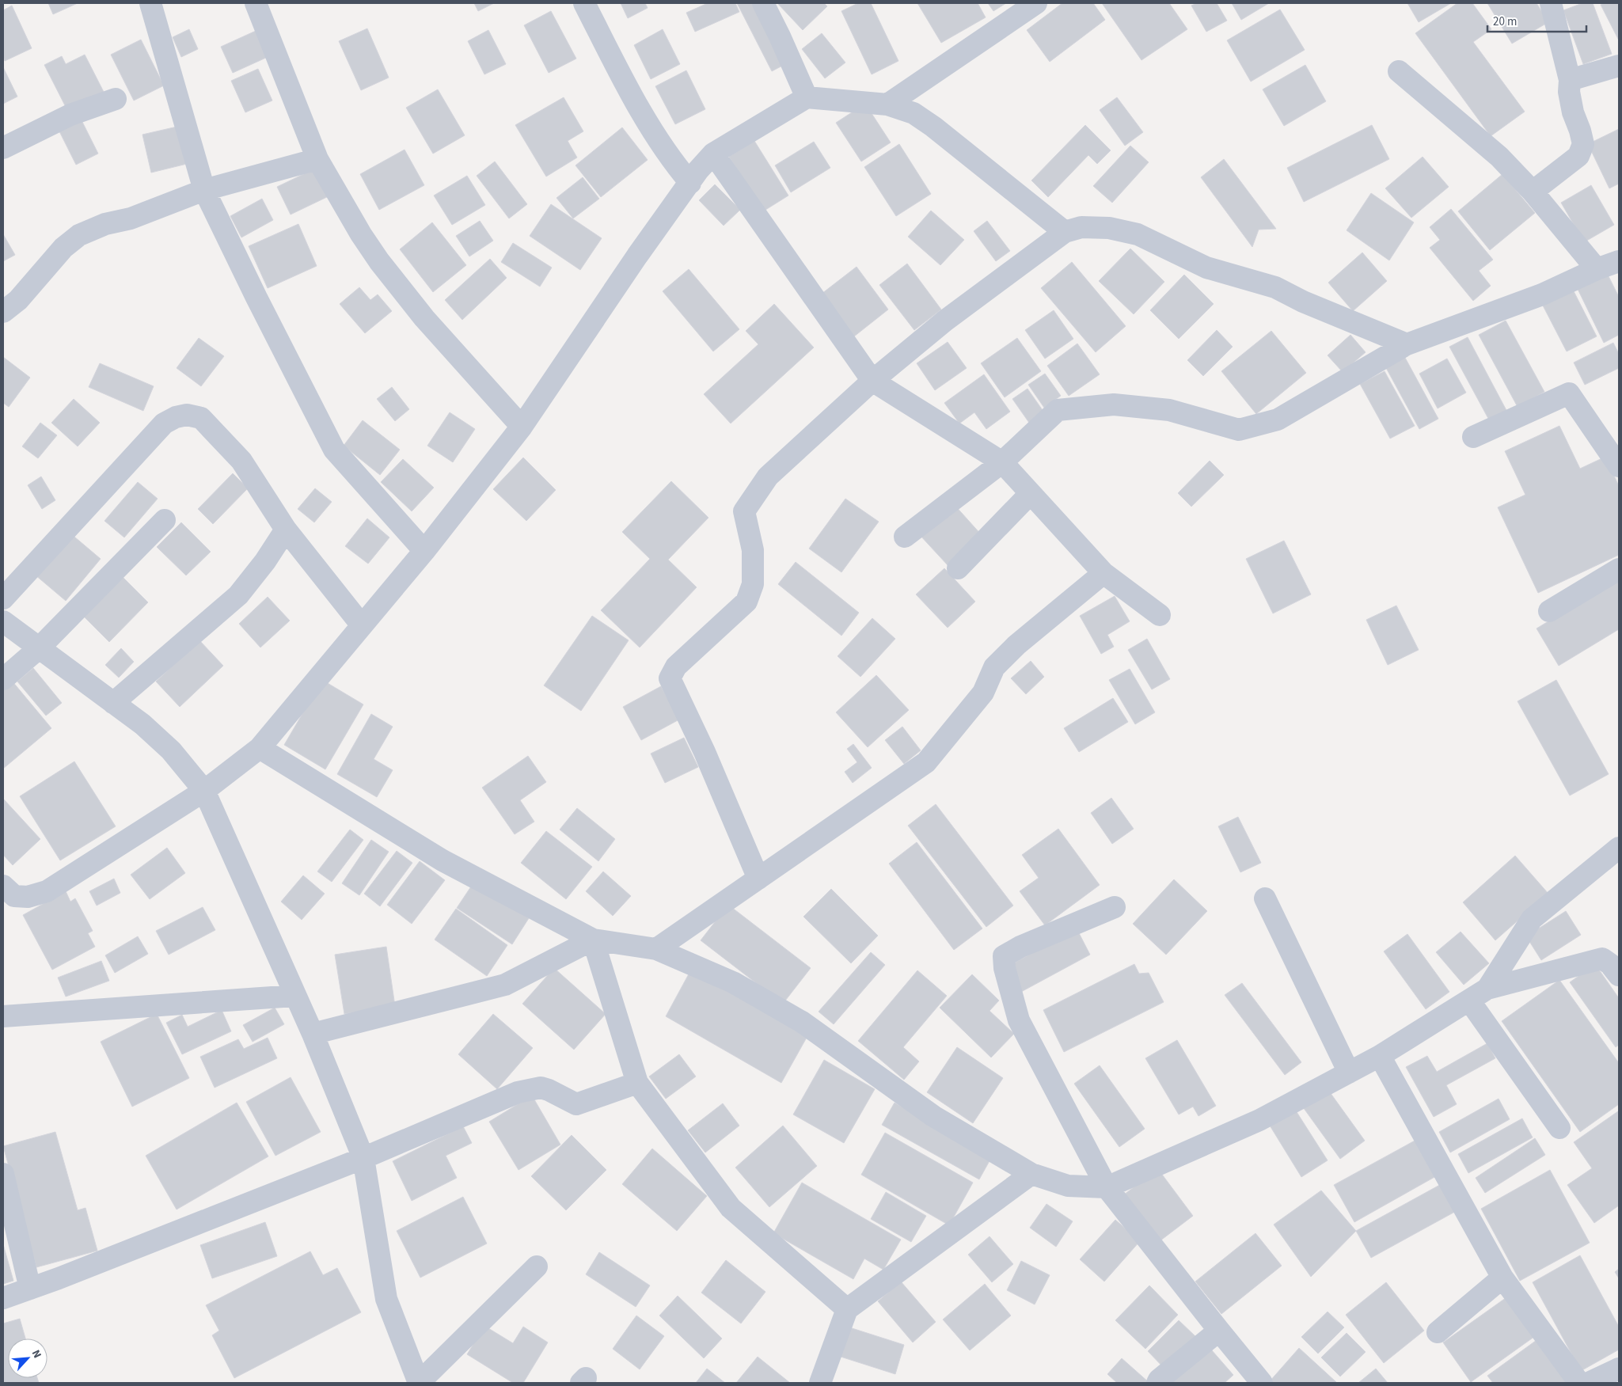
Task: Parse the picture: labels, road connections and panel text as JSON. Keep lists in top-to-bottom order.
{
  "scale_bar": "20 m",
  "north": "top right"
}
